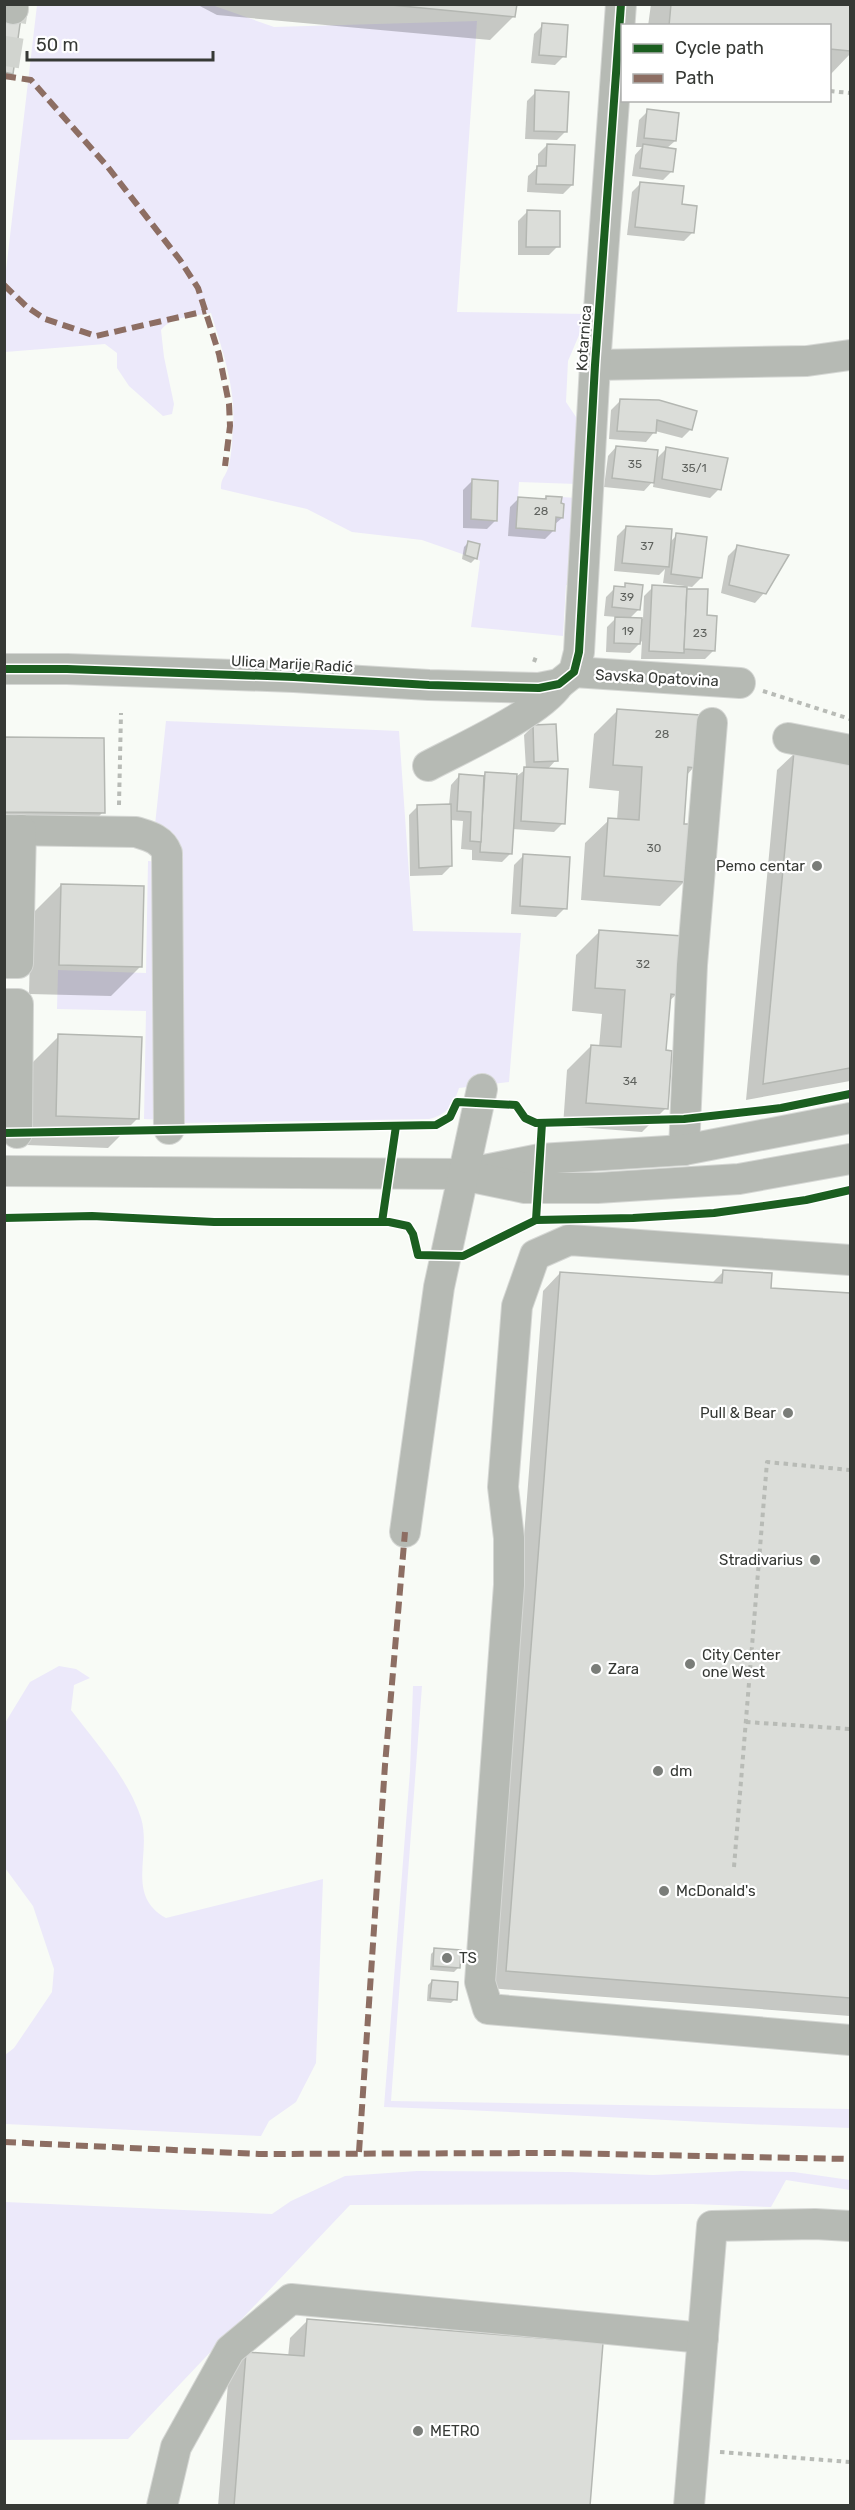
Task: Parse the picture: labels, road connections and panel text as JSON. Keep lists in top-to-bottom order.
{
  "streets": {
    "street": ["Kotarnica", "Ulica Marije Radić", "Savska Opatovina"]
  },
  "crossings": [
    ["Kotarnica", "Ulica Marije Radić"],
    ["Kotarnica", "Savska Opatovina"],
    ["Ulica Marije Radić", "Savska Opatovina"]
  ],
  "places": [
    "Pemo centar",
    "Pull & Bear",
    "Stradivarius",
    "City Center one West",
    "Zara",
    "dm",
    "McDonald's",
    "TS",
    "METRO"
  ],
  "house_numbers": [
    "35",
    "35/1",
    "28",
    "37",
    "39",
    "19",
    "23",
    "28",
    "30",
    "32",
    "34"
  ],
  "legend": ["Cycle path", "Path"],
  "scale_bar": "50 m"
}
